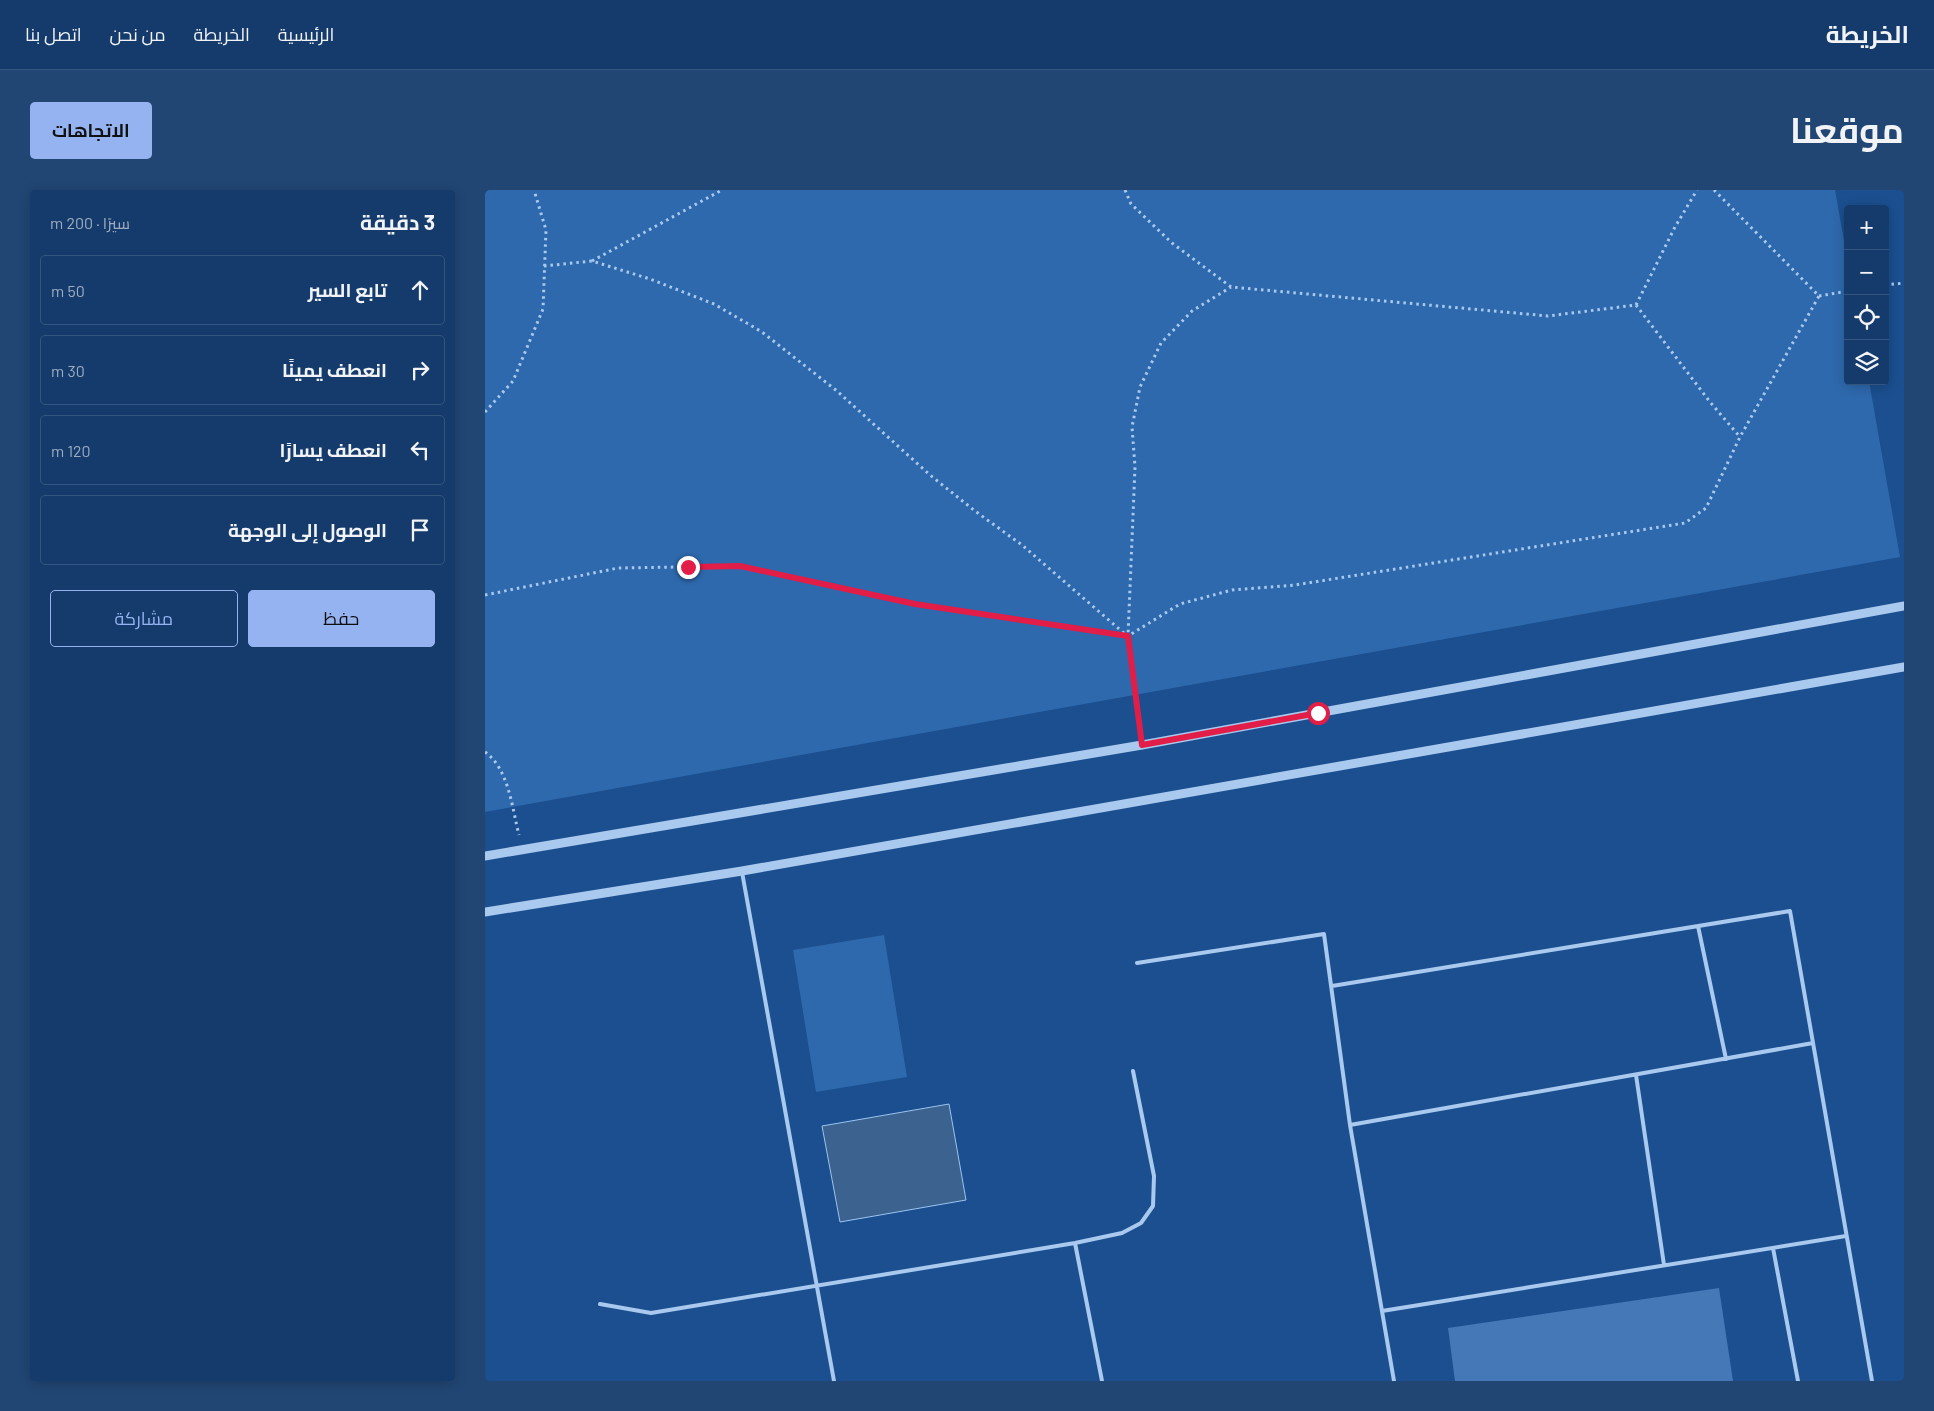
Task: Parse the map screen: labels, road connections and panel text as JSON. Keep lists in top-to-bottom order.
{
  "page": {
    "header": "الخريطة",
    "nav": [
      "الرئيسية",
      "الخريطة",
      "من نحن",
      "اتصل بنا"
    ],
    "title": "موقعنا",
    "buttons": [
      "الاتجاهات",
      ["حفظ", "مشاركة"]
    ],
    "heading": ["3 دقيقة", "سيرًا · 200 m"],
    "map_buttons": ["+", "−"],
    "list": [
      ["تابع السير", "50 m"],
      ["انعطف يمينًا", "30 m"],
      ["انعطف يسارًا", "120 m"],
      "الوصول إلى الوجهة"
    ]
  }
}
